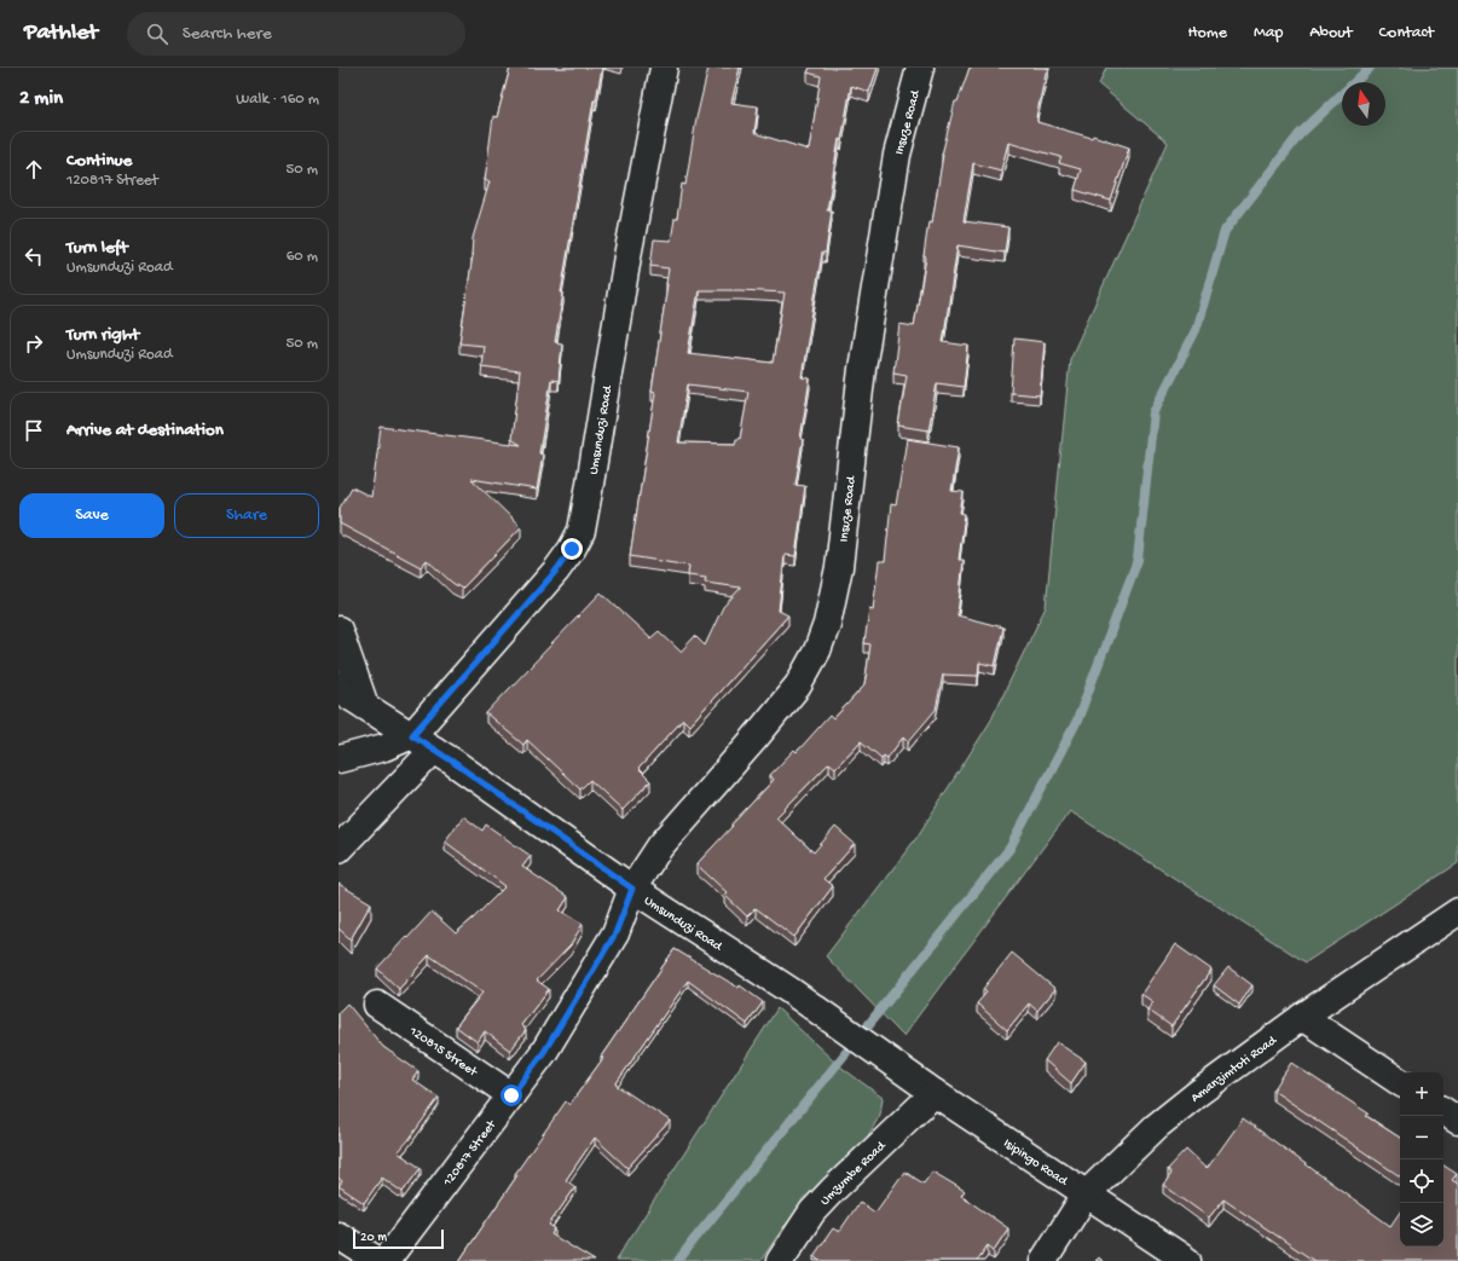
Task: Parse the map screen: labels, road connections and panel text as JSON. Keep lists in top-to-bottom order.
{
  "streets": {
    "street": [
      "Insuze Road",
      "Umsunduzi Road",
      "120815 Street",
      "Amanzimtoti Road",
      "120817 Street",
      "Isipingo Road",
      "Umzumbe Road"
    ]
  },
  "crossings": [
    ["Insuze Road", "Umsunduzi Road"],
    ["Insuze Road", "120817 Street"],
    ["Umsunduzi Road", "120817 Street"],
    ["Umsunduzi Road", "Isipingo Road"],
    ["120815 Street", "120817 Street"],
    ["Amanzimtoti Road", "Isipingo Road"],
    ["Isipingo Road", "Umzumbe Road"]
  ],
  "scale_bar": "20 m",
  "north": "top",
  "page": {
    "header": "Pathlet",
    "search": "Search here",
    "nav": [
      "Home",
      "Map",
      "About",
      "Contact"
    ],
    "heading": ["2 min", "Walk · 160 m"],
    "list": [
      ["Continue", "120817 Street", "50 m"],
      ["Turn left", "Umsunduzi Road", "60 m"],
      ["Turn right", "Umsunduzi Road", "50 m"],
      "Arrive at destination"
    ],
    "buttons": ["Save", "Share"],
    "map_buttons": ["+", "−"],
    "scale": "20 m"
  }
}
